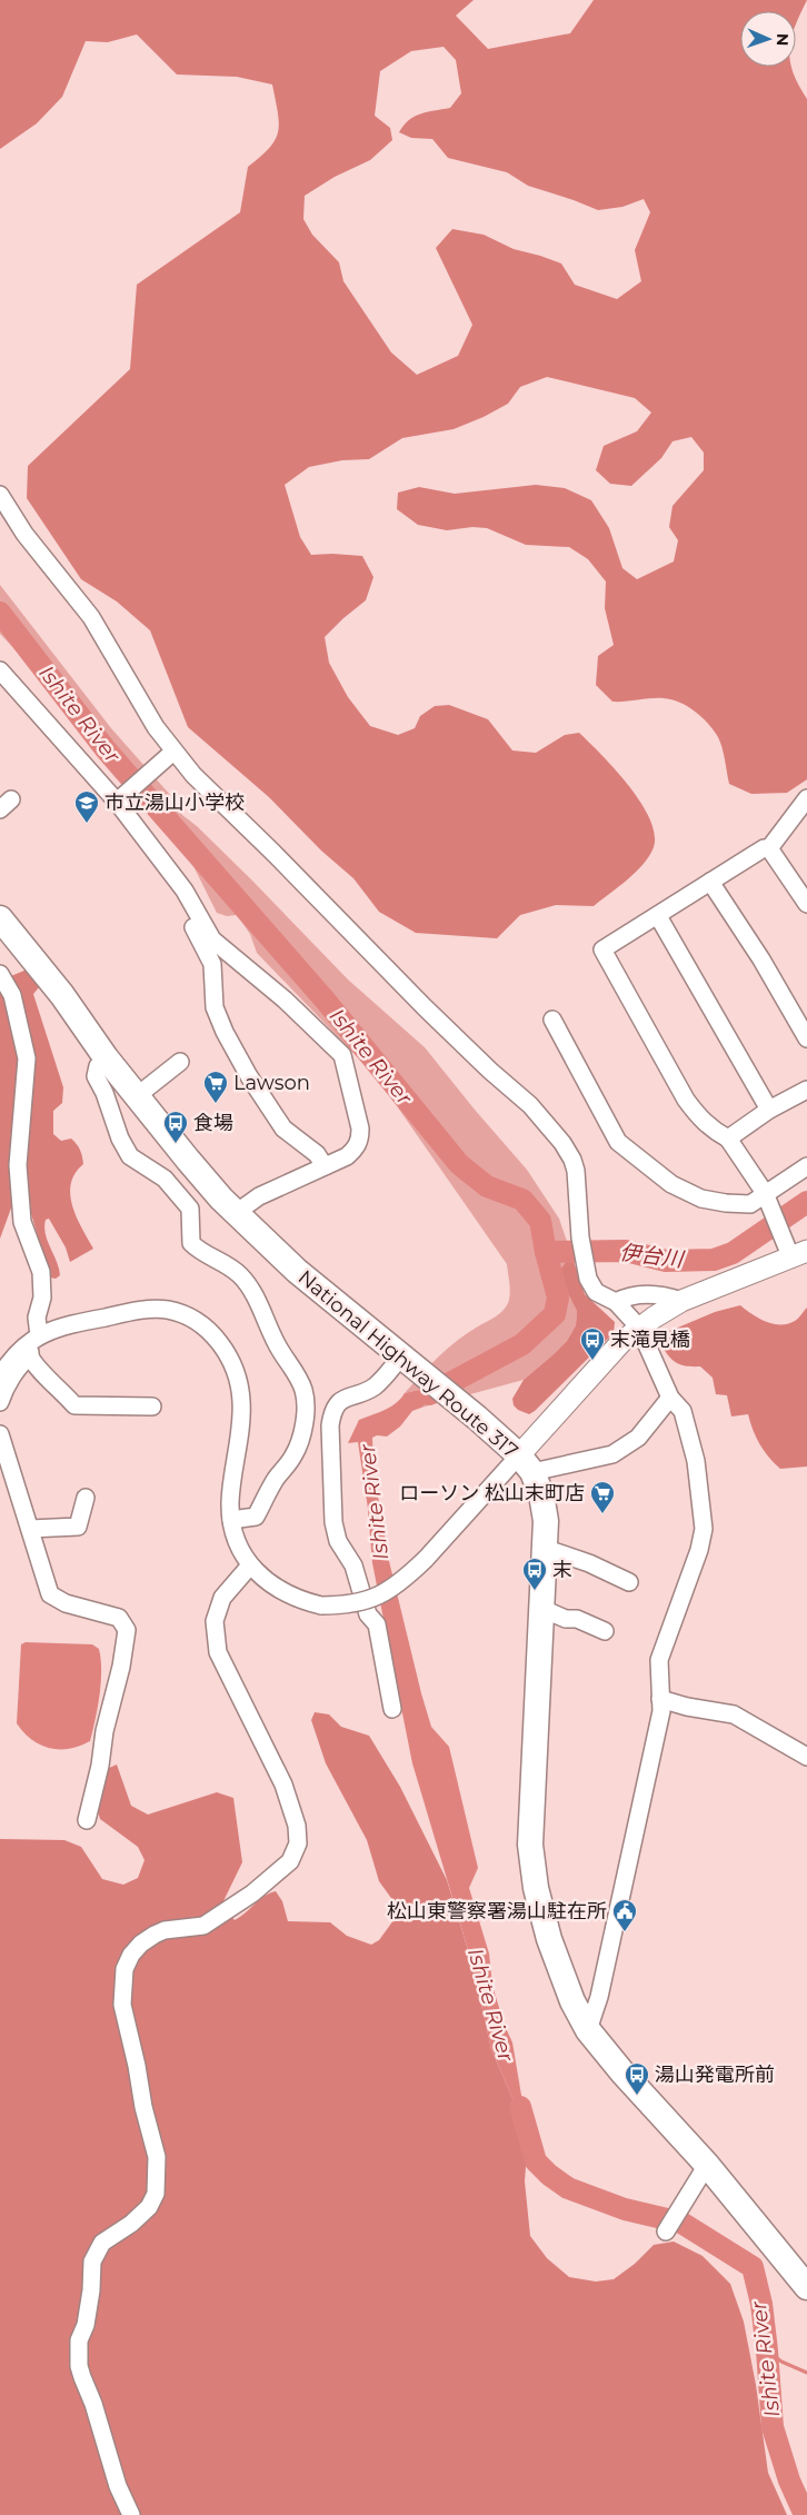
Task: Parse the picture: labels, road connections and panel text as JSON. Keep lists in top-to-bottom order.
{
  "streets": {
    "highway": ["National Highway Route 317"]
  },
  "water": ["Ishite River", "伊台川"],
  "places": {
    "school or university": ["市立湯山小学校"],
    "supermarket": ["Lawson", "ローソン 松山末町店"],
    "bus stop": [
      "食場",
      "末滝見橋",
      "末",
      "湯山発電所前"
    ],
    "public building": ["松山東警察署湯山駐在所"]
  },
  "north": "right"
}
